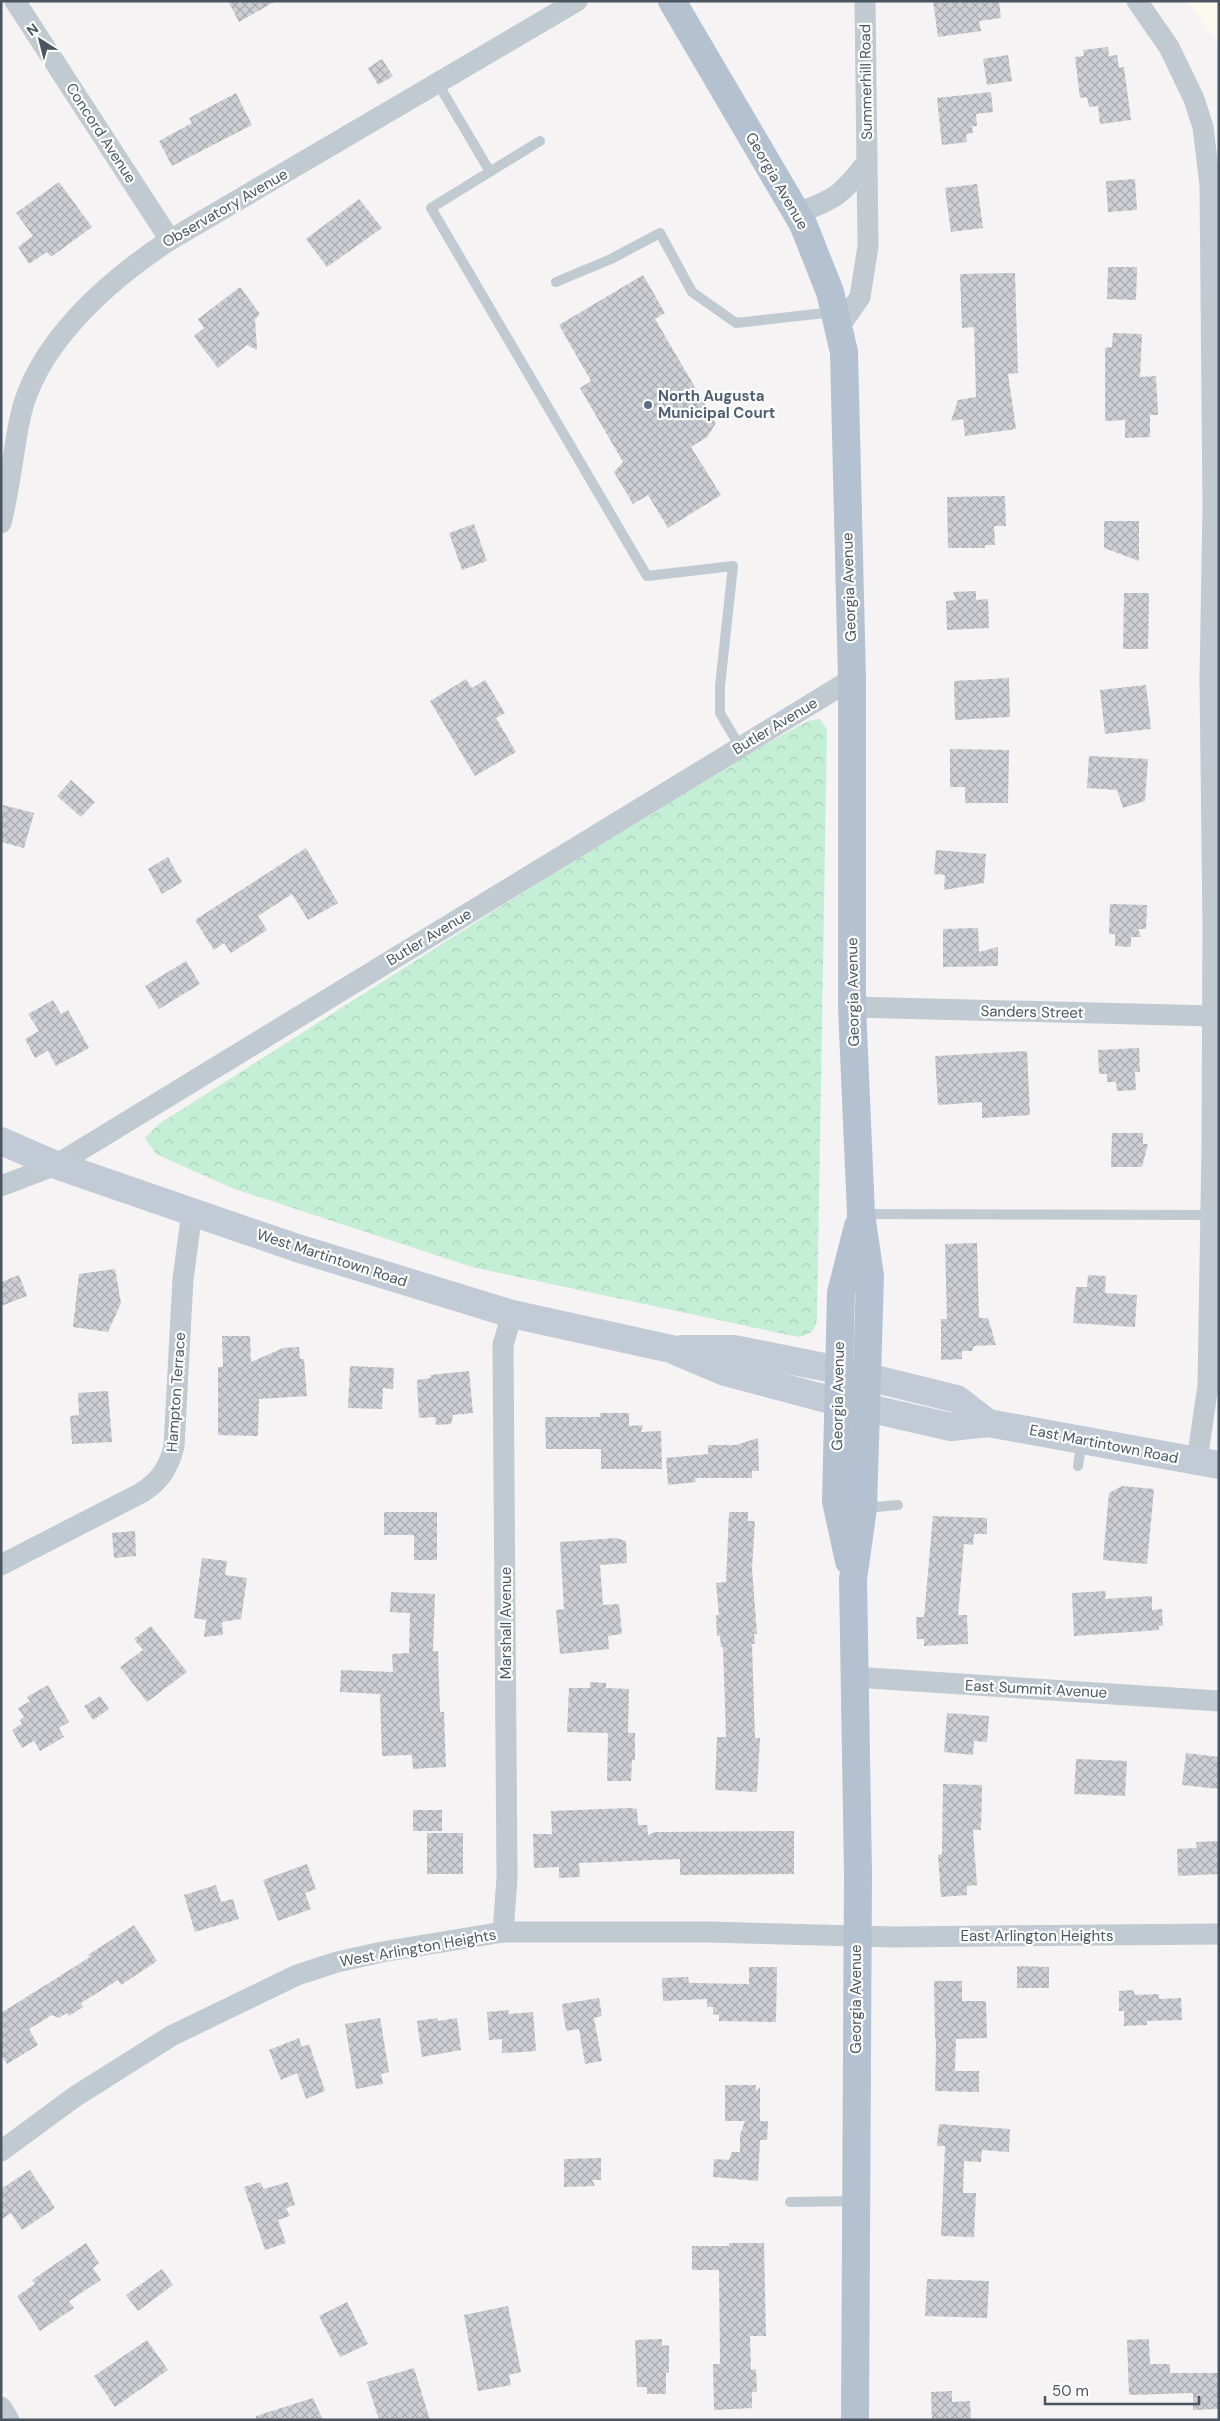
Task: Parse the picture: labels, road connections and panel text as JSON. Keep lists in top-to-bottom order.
{
  "streets": {
    "main road": ["Georgia Avenue", "West Martintown Road", "East Martintown Road"],
    "street": [
      "Summerhill Road",
      "Concord Avenue",
      "Observatory Avenue",
      "Butler Avenue",
      "Sanders Street",
      "Hampton Terrace",
      "Marshall Avenue",
      "East Summit Avenue",
      "East Arlington Heights",
      "West Arlington Heights"
    ]
  },
  "crossings": [
    ["Summerhill Road", "Georgia Avenue"],
    ["Concord Avenue", "Observatory Avenue"],
    ["Georgia Avenue", "Butler Avenue"],
    ["Georgia Avenue", "Sanders Street"],
    ["Georgia Avenue", "West Martintown Road"],
    ["Georgia Avenue", "East Martintown Road"],
    ["Georgia Avenue", "East Summit Avenue"],
    ["Georgia Avenue", "East Arlington Heights"],
    ["Georgia Avenue", "West Arlington Heights"],
    ["Butler Avenue", "West Martintown Road"],
    ["West Martintown Road", "Hampton Terrace"],
    ["West Martintown Road", "East Martintown Road"],
    ["West Martintown Road", "Marshall Avenue"],
    ["Marshall Avenue", "West Arlington Heights"],
    ["East Arlington Heights", "West Arlington Heights"]
  ],
  "places": ["North Augusta Municipal Court"],
  "scale_bar": "50 m",
  "north": "top left"
}
